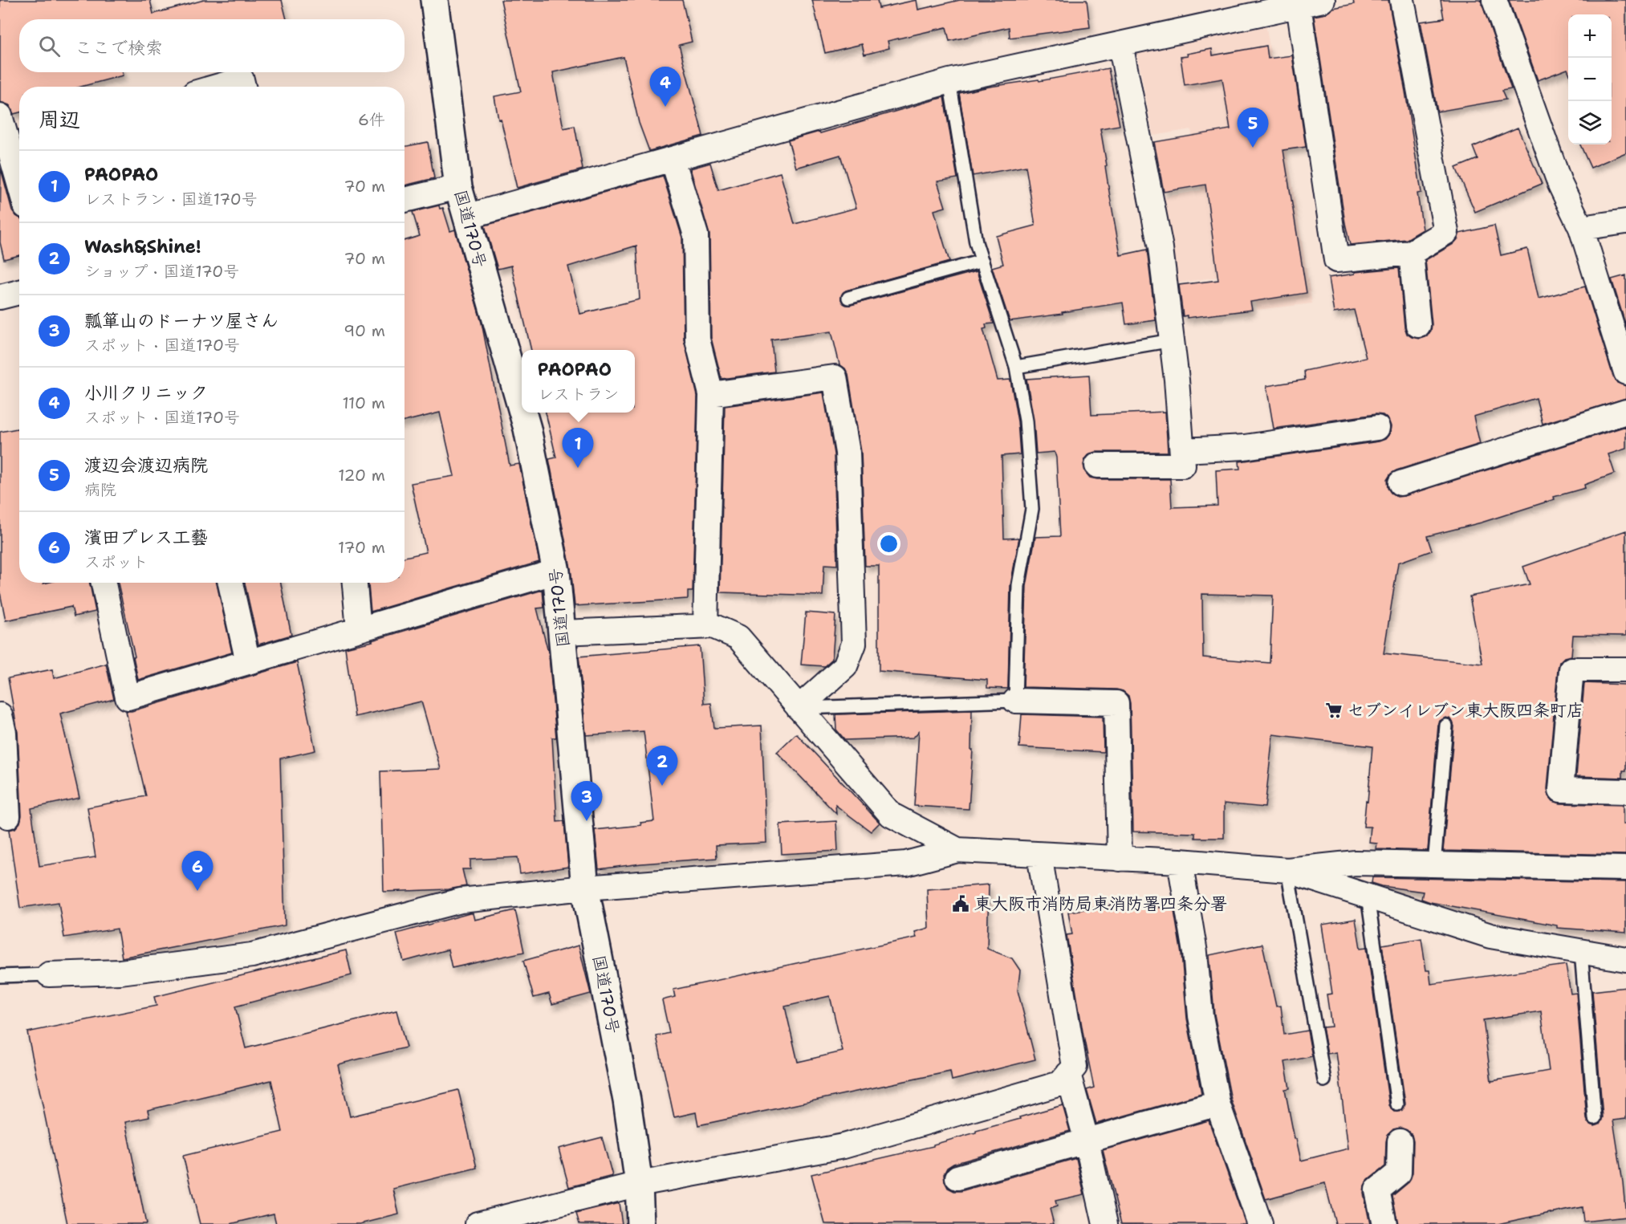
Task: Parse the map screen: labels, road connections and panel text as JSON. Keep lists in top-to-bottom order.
{
  "streets": {
    "highway": ["国道170号"]
  },
  "places": {
    "supermarket": ["セブンイレブン東大阪四条町店"],
    "public building": ["東大阪市消防局東消防署四条分署"]
  },
  "page": {
    "map_buttons": ["+", "−"],
    "search": "ここで検索",
    "pins": [
      "4",
      "5",
      "1",
      "2",
      "3",
      "6"
    ],
    "heading": ["周辺", "6件"],
    "list": [
      {
        "mark": "1",
        "name": "PAOPAO",
        "note": "レストラン · 国道170号",
        "value": "70 m"
      },
      {
        "mark": "2",
        "name": "Wash&Shine!",
        "note": "ショップ · 国道170号",
        "value": "70 m"
      },
      {
        "mark": "3",
        "name": "瓢箪山のドーナツ屋さん",
        "note": "スポット · 国道170号",
        "value": "90 m"
      },
      {
        "mark": "4",
        "name": "小川クリニック",
        "note": "スポット · 国道170号",
        "value": "110 m"
      },
      {
        "mark": "5",
        "name": "渡辺会渡辺病院",
        "note": "病院",
        "value": "120 m"
      },
      {
        "mark": "6",
        "name": "濱田プレス工藝",
        "note": "スポット",
        "value": "170 m"
      }
    ],
    "popup": ["PAOPAO", "レストラン"]
  }
}
